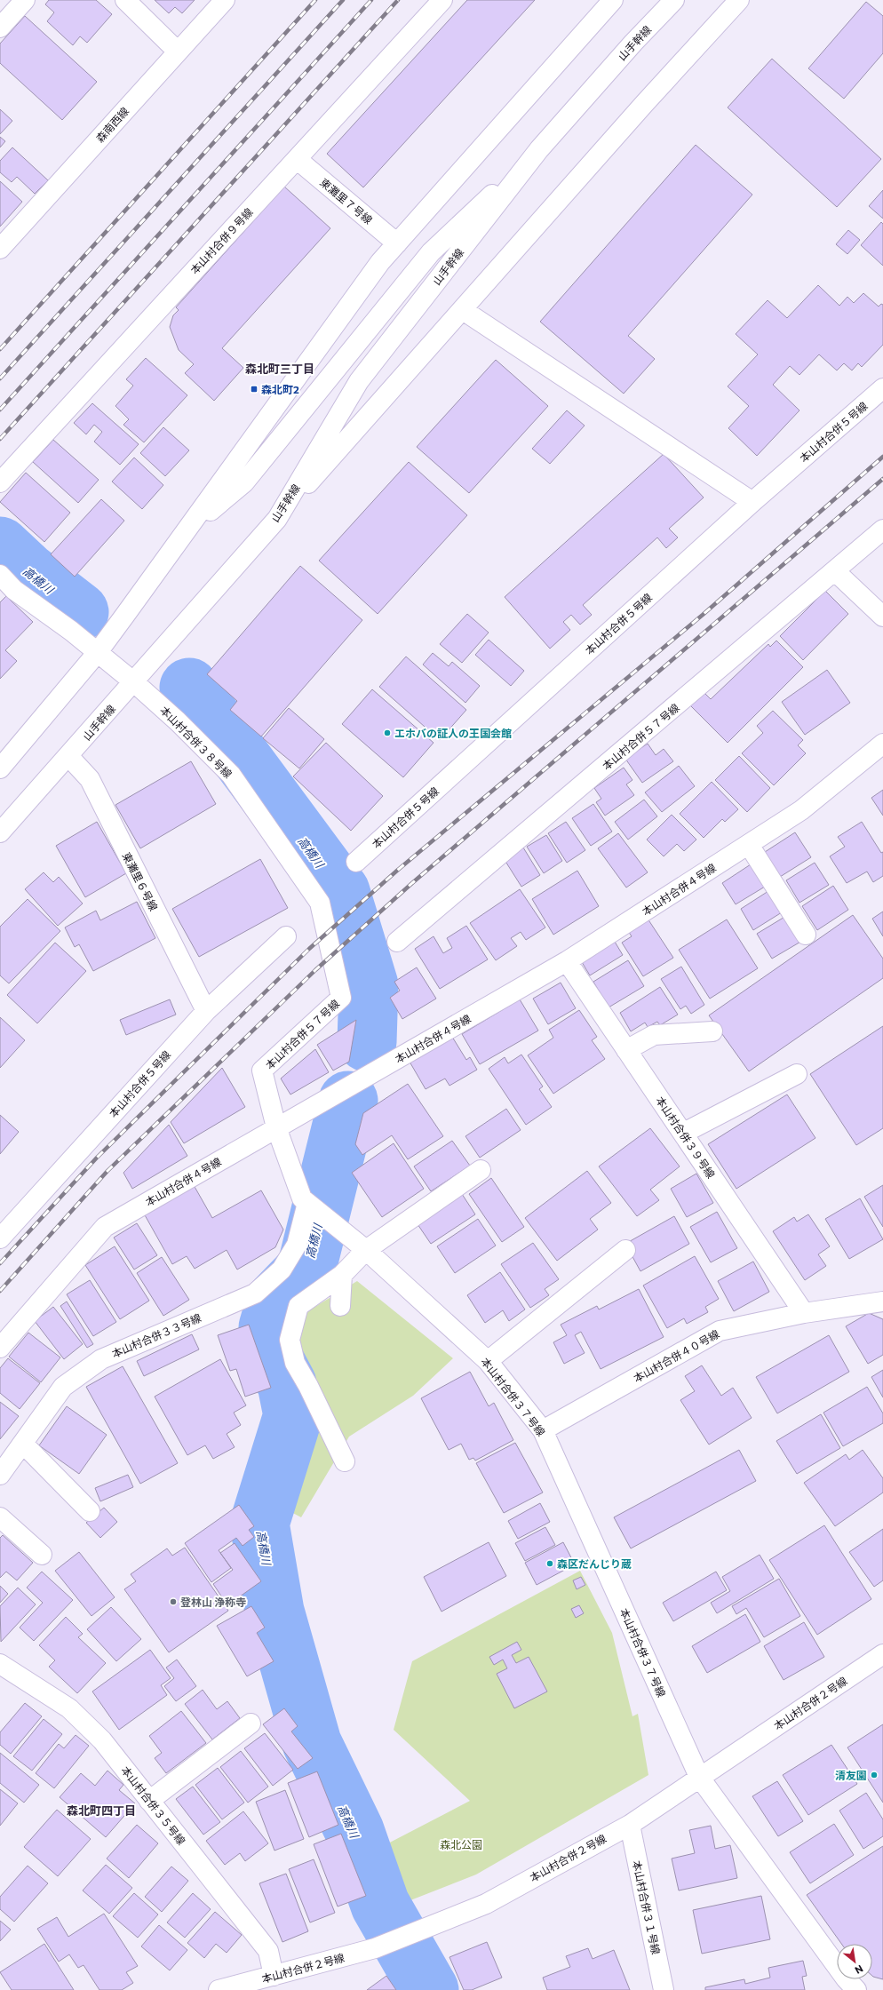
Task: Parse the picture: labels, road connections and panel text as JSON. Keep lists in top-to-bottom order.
{
  "streets": {
    "street": [
      "山手幹線",
      "森南西線",
      "東灘里７号線",
      "本山村合併９号線",
      "本山村合併５号線",
      "本山村合併５７号線",
      "本山村合併３８号線",
      "東灘里６号線",
      "本山村合併４号線",
      "本山村合併３９号線",
      "本山村合併３３号線",
      "本山村合併４０号線",
      "本山村合併３７号線",
      "本山村合併２号線",
      "本山村合併３５号線",
      "本山村合併３１号線"
    ]
  },
  "crossings": [
    ["山手幹線", "東灘里７号線"],
    ["山手幹線", "本山村合併３８号線"],
    ["山手幹線", "東灘里６号線"],
    ["東灘里７号線", "本山村合併９号線"],
    ["本山村合併５号線", "東灘里６号線"],
    ["本山村合併５７号線", "本山村合併３８号線"],
    ["本山村合併５７号線", "本山村合併３７号線"],
    ["本山村合併４号線", "本山村合併３９号線"],
    ["本山村合併４号線", "本山村合併３７号線"],
    ["本山村合併３９号線", "本山村合併４０号線"],
    ["本山村合併３３号線", "本山村合併３７号線"],
    ["本山村合併４０号線", "本山村合併３７号線"],
    ["本山村合併３７号線", "本山村合併２号線"],
    ["本山村合併２号線", "本山村合併３５号線"],
    ["本山村合併２号線", "本山村合併３１号線"]
  ],
  "districts": ["森北町三丁目", "森北町四丁目"],
  "water": ["高橋川"],
  "parks": ["森北公園"],
  "places": {
    "transit": ["森北町2"],
    "other": [
      "エホバの証人の王国会館",
      "森区だんじり蔵",
      "登林山 浄称寺",
      "清友園"
    ]
  },
  "north": "bottom right"
}
